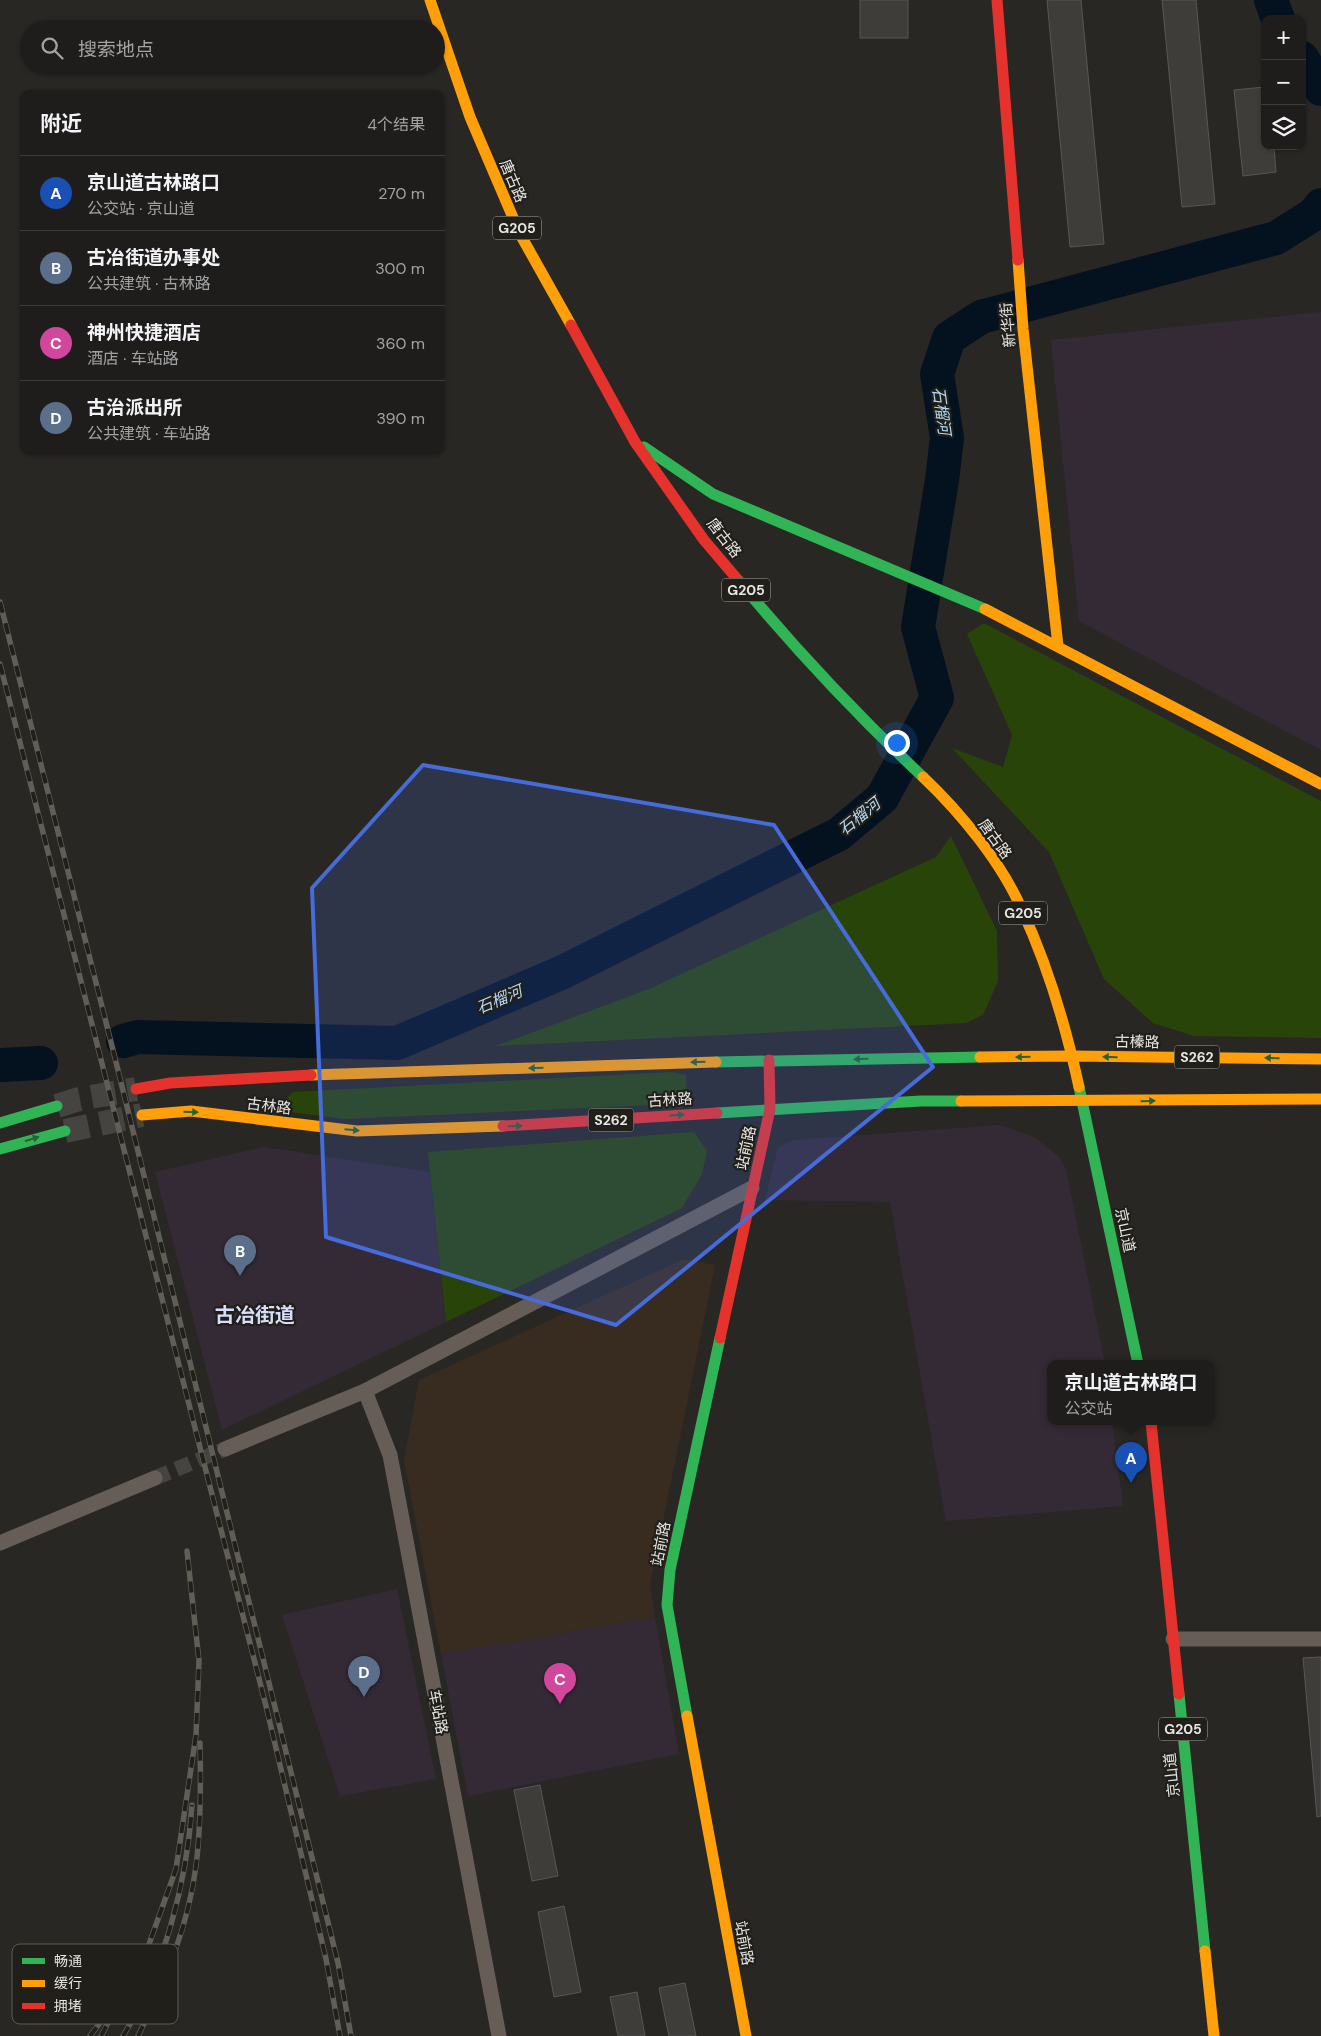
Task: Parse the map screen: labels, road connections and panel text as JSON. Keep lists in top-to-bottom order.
{
  "streets": {
    "main road": [
      "唐古路",
      "G205",
      "新华街",
      "古榛路",
      "S262",
      "古林路",
      "站前路",
      "京山道"
    ],
    "street": ["车站路"]
  },
  "crossings": [
    ["唐古路", "古榛路"],
    ["唐古路", "S262"],
    ["唐古路", "古林路"],
    ["唐古路", "京山道"],
    ["古榛路", "古林路"],
    ["S262", "古林路"],
    ["S262", "京山道"],
    ["古林路", "站前路"],
    ["古林路", "京山道"]
  ],
  "districts": ["古冶街道"],
  "water": ["石榴河"],
  "legend": ["畅通", "缓行", "拥堵"],
  "page": {
    "map_buttons": ["+", "−"],
    "search": "搜索地点",
    "heading": ["附近", "4个结果"],
    "list": [
      {
        "mark": "A",
        "name": "京山道古林路口",
        "note": "公交站 · 京山道",
        "value": "270 m"
      },
      {
        "mark": "B",
        "name": "古冶街道办事处",
        "note": "公共建筑 · 古林路",
        "value": "300 m"
      },
      {
        "mark": "C",
        "name": "神州快捷酒店",
        "note": "酒店 · 车站路",
        "value": "360 m"
      },
      {
        "mark": "D",
        "name": "古治派出所",
        "note": "公共建筑 · 车站路",
        "value": "390 m"
      }
    ],
    "pins": [
      "B",
      "A",
      "D",
      "C"
    ],
    "popup": ["京山道古林路口", "公交站"]
  }
}
